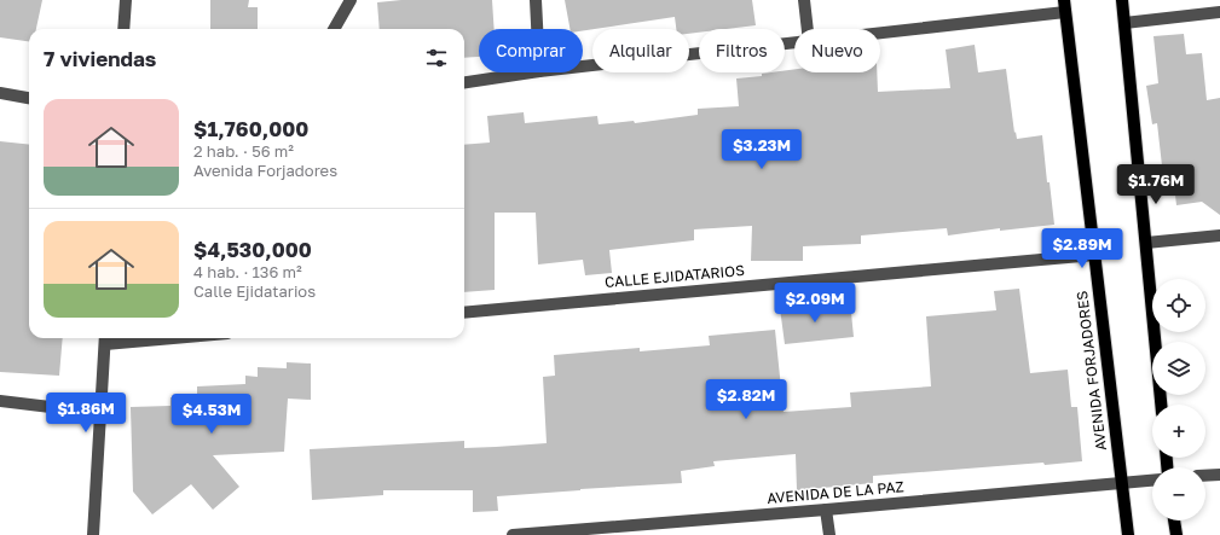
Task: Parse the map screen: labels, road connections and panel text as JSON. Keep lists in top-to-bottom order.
{
  "streets": {
    "main road": ["AVENIDA FORJADORES"],
    "street": ["CALLE EJIDATARIOS", "AVENIDA DE LA PAZ"]
  },
  "crossings": [
    ["CALLE EJIDATARIOS", "AVENIDA FORJADORES"],
    ["AVENIDA FORJADORES", "AVENIDA DE LA PAZ"]
  ],
  "page": {
    "chip": [
      "Comprar",
      "Alquilar",
      "Filtros",
      "Nuevo"
    ],
    "heading": "7 viviendas",
    "list": [
      {
        "name": "$1,760,000",
        "note": "2 hab. · 56 m² · Avenida Forjadores"
      },
      {
        "name": "$4,530,000",
        "note": "4 hab. · 136 m² · Calle Ejidatarios"
      }
    ],
    "price": [
      "$3.23M",
      "$1.76M",
      "$2.89M",
      "$2.09M",
      "$2.82M",
      "$1.86M",
      "$4.53M"
    ],
    "map_buttons": ["+", "−"]
  }
}
